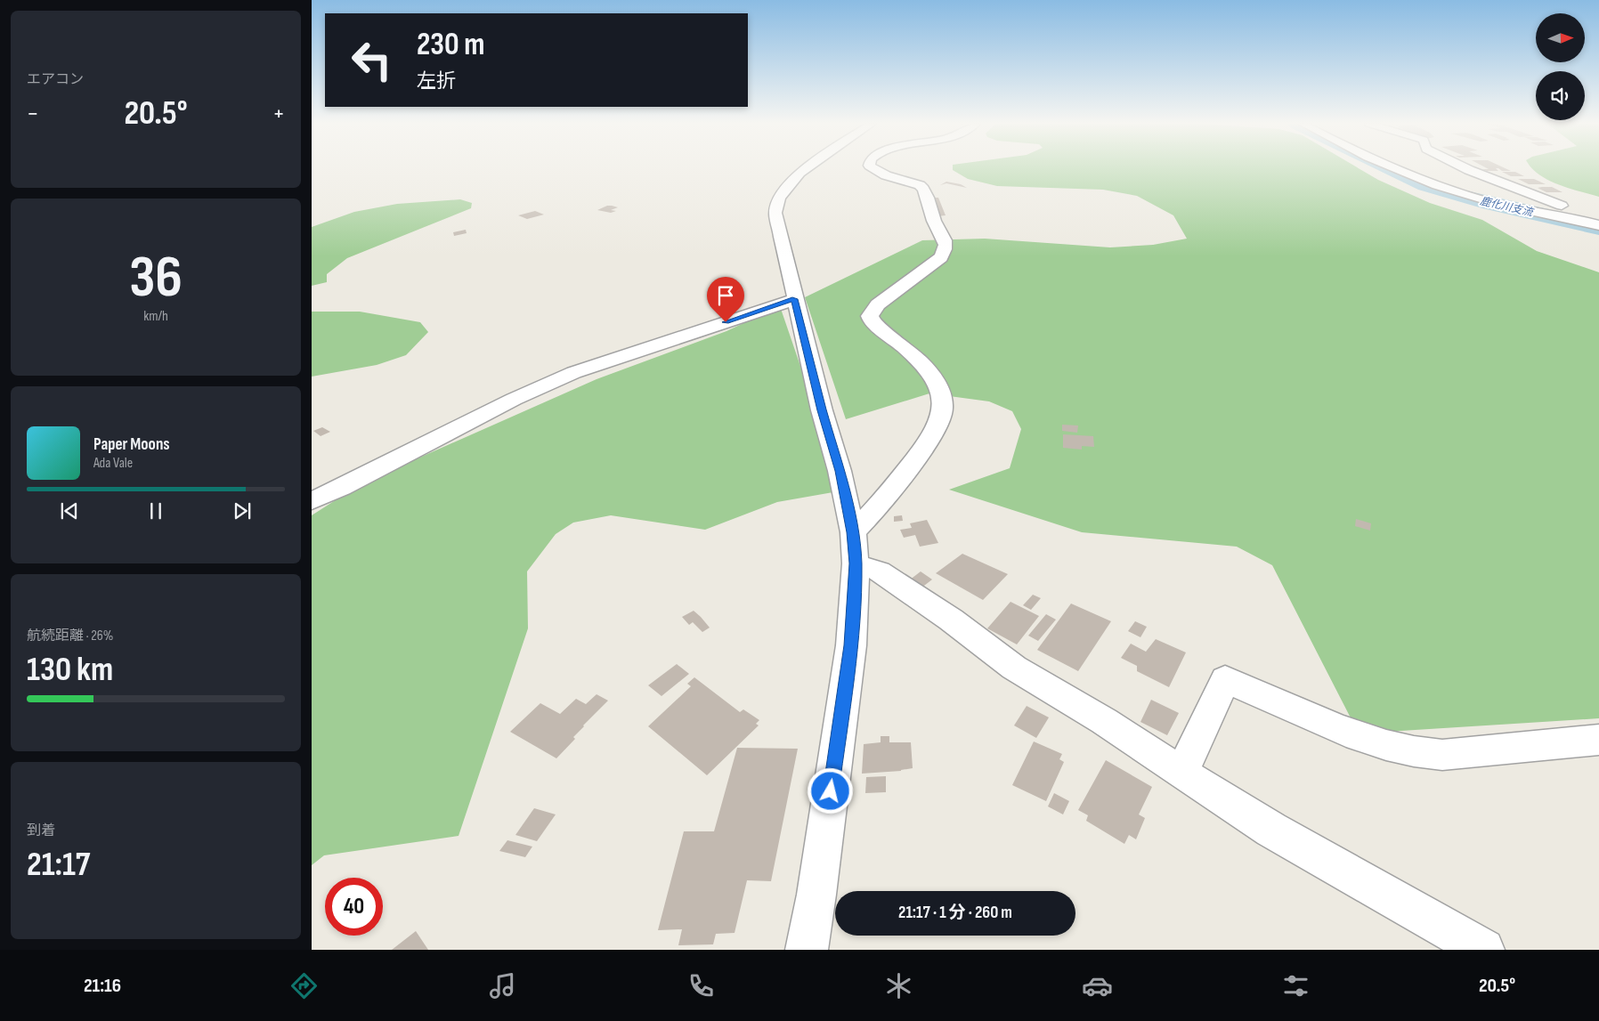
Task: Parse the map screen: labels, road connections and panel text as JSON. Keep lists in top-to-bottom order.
{
  "water": ["鹿化川支流"],
  "north": "right",
  "page": {
    "tile": [
      "エアコン",
      ["36", "km/h"],
      ["航続距離 · 26%", "130 km"],
      ["到着", "21:17"]
    ],
    "turn": ["230 m", "左折"],
    "heat": ["−", "20.5°", "+"],
    "song": ["Paper Moons", "Ada Vale"],
    "limit": "40",
    "trip": "21:17 · 1 分 · 260 m",
    "tabs": ["21:16", "20.5°"]
  }
}
